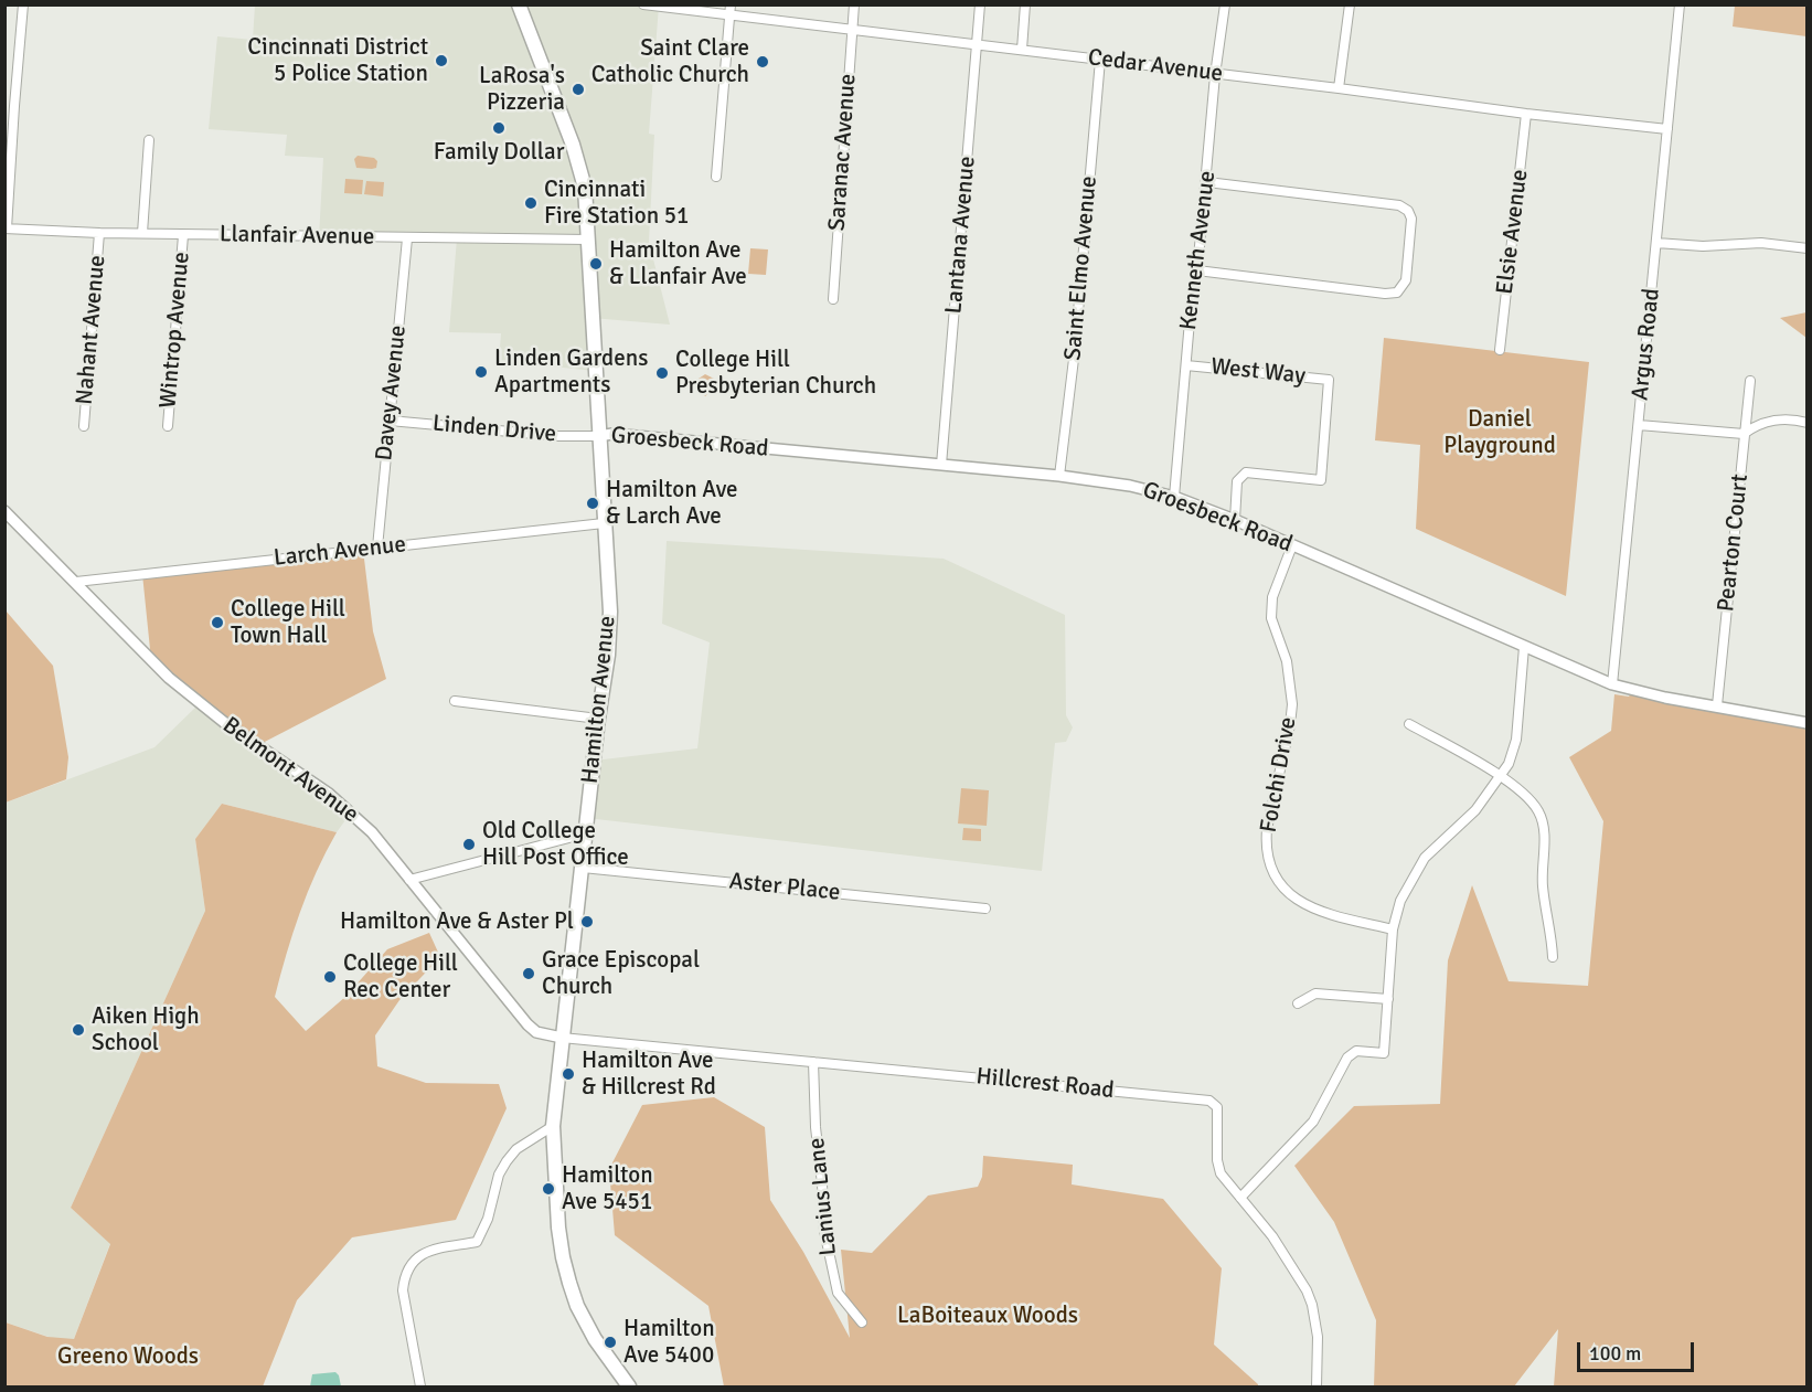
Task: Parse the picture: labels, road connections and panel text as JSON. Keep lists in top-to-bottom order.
{
  "streets": {
    "main road": ["Hamilton Avenue"],
    "street": [
      "Cedar Avenue",
      "Saranac Avenue",
      "Elsie Avenue",
      "Lantana Avenue",
      "Llanfair Avenue",
      "Kenneth Avenue",
      "Saint Elmo Avenue",
      "Nahant Avenue",
      "Wintrop Avenue",
      "Argus Road",
      "West Way",
      "Davey Avenue",
      "Linden Drive",
      "Groesbeck Road",
      "Pearton Court",
      "Larch Avenue",
      "Belmont Avenue",
      "Folchi Drive",
      "Aster Place",
      "Hillcrest Road",
      "Lanius Lane"
    ]
  },
  "crossings": [
    ["Cedar Avenue", "Saranac Avenue"],
    ["Cedar Avenue", "Elsie Avenue"],
    ["Cedar Avenue", "Lantana Avenue"],
    ["Cedar Avenue", "Kenneth Avenue"],
    ["Cedar Avenue", "Saint Elmo Avenue"],
    ["Cedar Avenue", "Argus Road"],
    ["Lantana Avenue", "Groesbeck Road"],
    ["Llanfair Avenue", "Nahant Avenue"],
    ["Llanfair Avenue", "Wintrop Avenue"],
    ["Llanfair Avenue", "Davey Avenue"],
    ["Llanfair Avenue", "Hamilton Avenue"],
    ["Kenneth Avenue", "West Way"],
    ["Kenneth Avenue", "Groesbeck Road"],
    ["Saint Elmo Avenue", "Groesbeck Road"],
    ["Argus Road", "Groesbeck Road"],
    ["West Way", "Groesbeck Road"],
    ["Davey Avenue", "Linden Drive"],
    ["Davey Avenue", "Larch Avenue"],
    ["Linden Drive", "Groesbeck Road"],
    ["Linden Drive", "Hamilton Avenue"],
    ["Groesbeck Road", "Pearton Court"],
    ["Groesbeck Road", "Hamilton Avenue"],
    ["Groesbeck Road", "Folchi Drive"],
    ["Larch Avenue", "Hamilton Avenue"],
    ["Larch Avenue", "Belmont Avenue"],
    ["Hamilton Avenue", "Belmont Avenue"],
    ["Hamilton Avenue", "Aster Place"],
    ["Hamilton Avenue", "Hillcrest Road"],
    ["Belmont Avenue", "Hillcrest Road"],
    ["Hillcrest Road", "Lanius Lane"]
  ],
  "parks": ["Daniel Playground", "LaBoiteaux Woods", "Greeno Woods"],
  "places": [
    "Cincinnati District 5 Police Station",
    "Saint Clare Catholic Church",
    "LaRosa's Pizzeria",
    "Family Dollar",
    "Cincinnati Fire Station 51",
    "Hamilton Ave & Llanfair Ave",
    "Linden Gardens Apartments",
    "College Hill Presbyterian Church",
    "Hamilton Ave & Larch Ave",
    "College Hill Town Hall",
    "Old College Hill Post Office",
    "Hamilton Ave & Aster Pl",
    "Grace Episcopal Church",
    "College Hill Rec Center",
    "Aiken High School",
    "Hamilton Ave & Hillcrest Rd",
    "Hamilton Ave 5451",
    "Hamilton Ave 5400"
  ],
  "scale_bar": "100 m"
}
